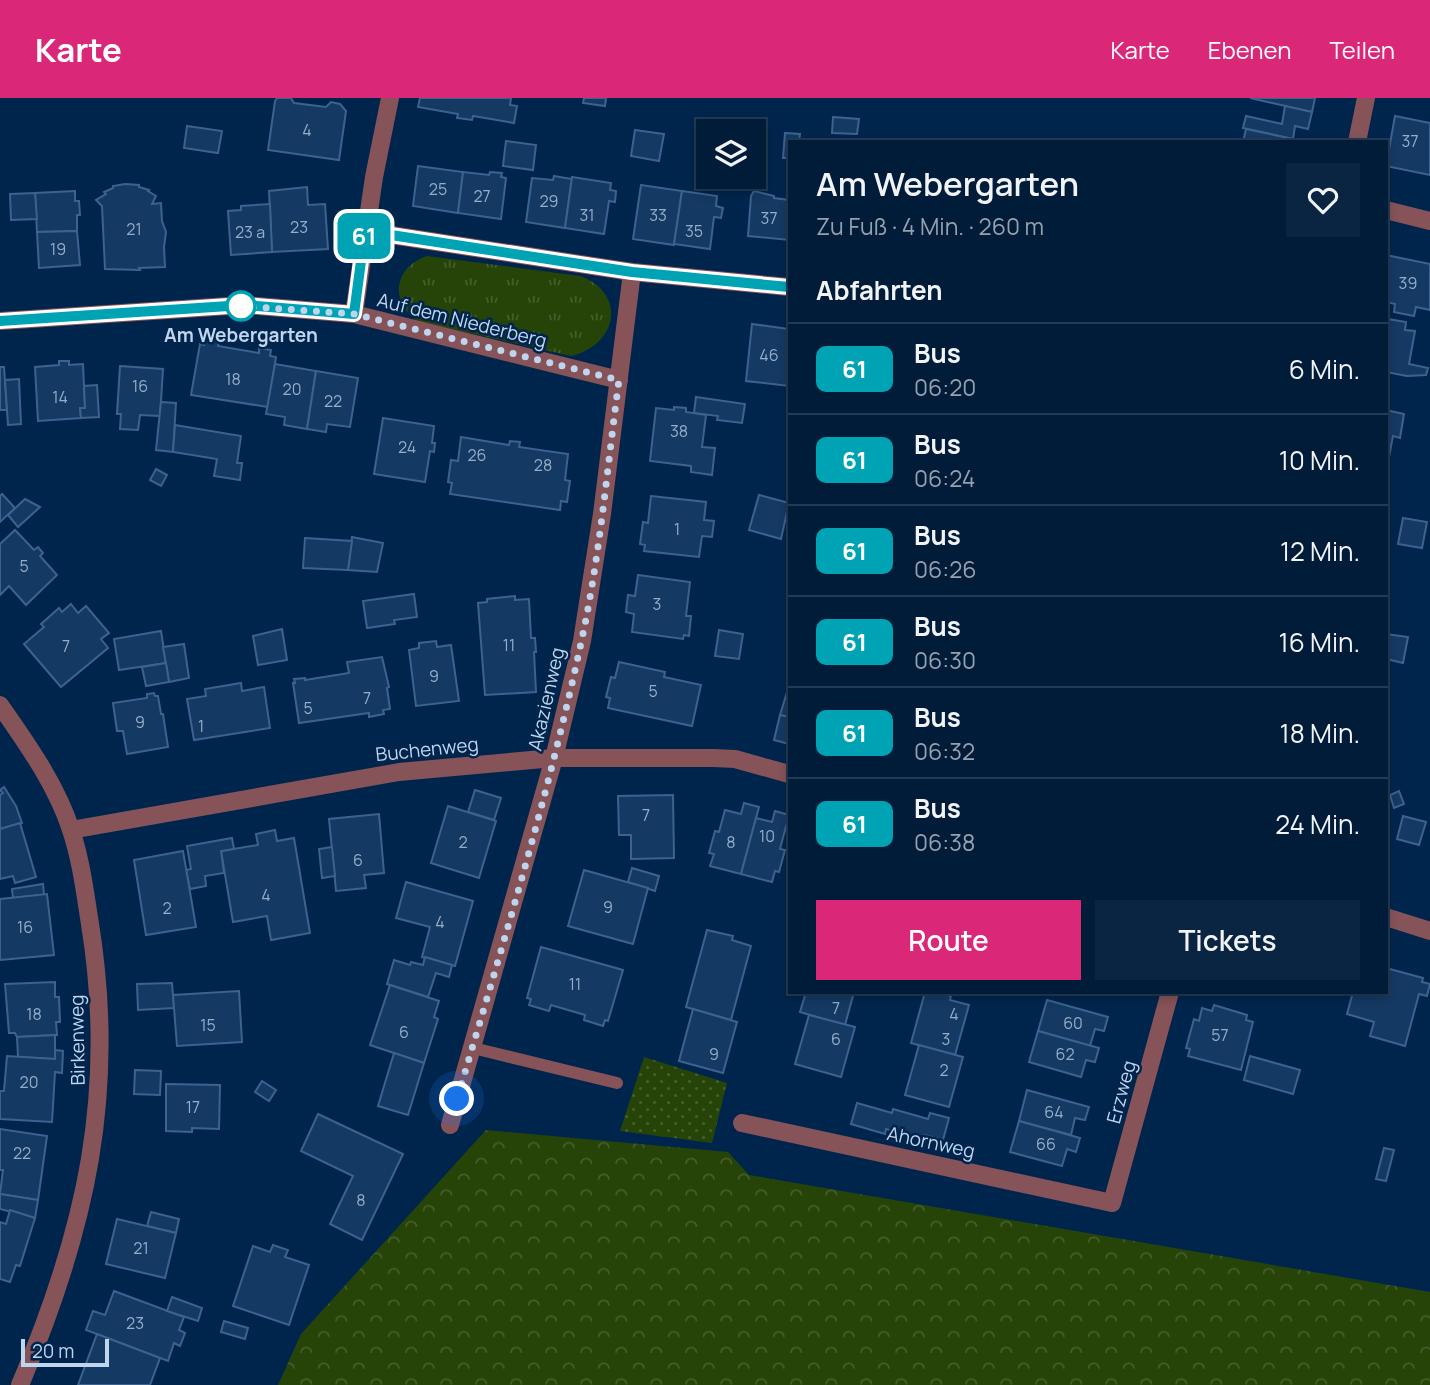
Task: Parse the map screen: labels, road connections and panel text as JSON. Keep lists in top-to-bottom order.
{
  "streets": {
    "street": [
      "Auf dem Niederberg",
      "Akazienweg",
      "Buchenweg",
      "Birkenweg",
      "Erzweg",
      "Ahornweg"
    ]
  },
  "crossings": [
    ["Auf dem Niederberg", "Akazienweg"],
    ["Akazienweg", "Buchenweg"],
    ["Buchenweg", "Birkenweg"],
    ["Erzweg", "Ahornweg"]
  ],
  "places": ["Am Webergarten"],
  "lines": ["bus line 61"],
  "house_numbers": [
    "4",
    "37",
    "25",
    "27",
    "29",
    "31",
    "33",
    "37",
    "23",
    "21",
    "35",
    "23 a",
    "19",
    "39",
    "46",
    "18",
    "16",
    "20",
    "14",
    "22",
    "38",
    "24",
    "26",
    "28",
    "1",
    "5",
    "3",
    "11",
    "7",
    "9",
    "5",
    "7",
    "5",
    "9",
    "1",
    "7",
    "10",
    "2",
    "8",
    "6",
    "4",
    "9",
    "2",
    "4",
    "16",
    "11",
    "7",
    "18",
    "4",
    "60",
    "15",
    "6",
    "57",
    "6",
    "3",
    "9",
    "62",
    "2",
    "20",
    "17",
    "64",
    "66",
    "22",
    "8",
    "21",
    "23"
  ],
  "scale_bar": "20 m",
  "page": {
    "header": "Karte",
    "nav": ["Karte", "Ebenen", "Teilen"],
    "on_map": "61",
    "heading": [
      ["Am Webergarten", "Zu Fuß · 4 Min. · 260 m"],
      "Abfahrten"
    ],
    "list": [
      {
        "mark": "61",
        "name": "Bus",
        "note": "06:20",
        "value": "6 Min."
      },
      {
        "mark": "61",
        "name": "Bus",
        "note": "06:24",
        "value": "10 Min."
      },
      {
        "mark": "61",
        "name": "Bus",
        "note": "06:26",
        "value": "12 Min."
      },
      {
        "mark": "61",
        "name": "Bus",
        "note": "06:30",
        "value": "16 Min."
      },
      {
        "mark": "61",
        "name": "Bus",
        "note": "06:32",
        "value": "18 Min."
      },
      {
        "mark": "61",
        "name": "Bus",
        "note": "06:38",
        "value": "24 Min."
      }
    ],
    "buttons": ["Route", "Tickets"],
    "scale": "20 m"
  }
}
